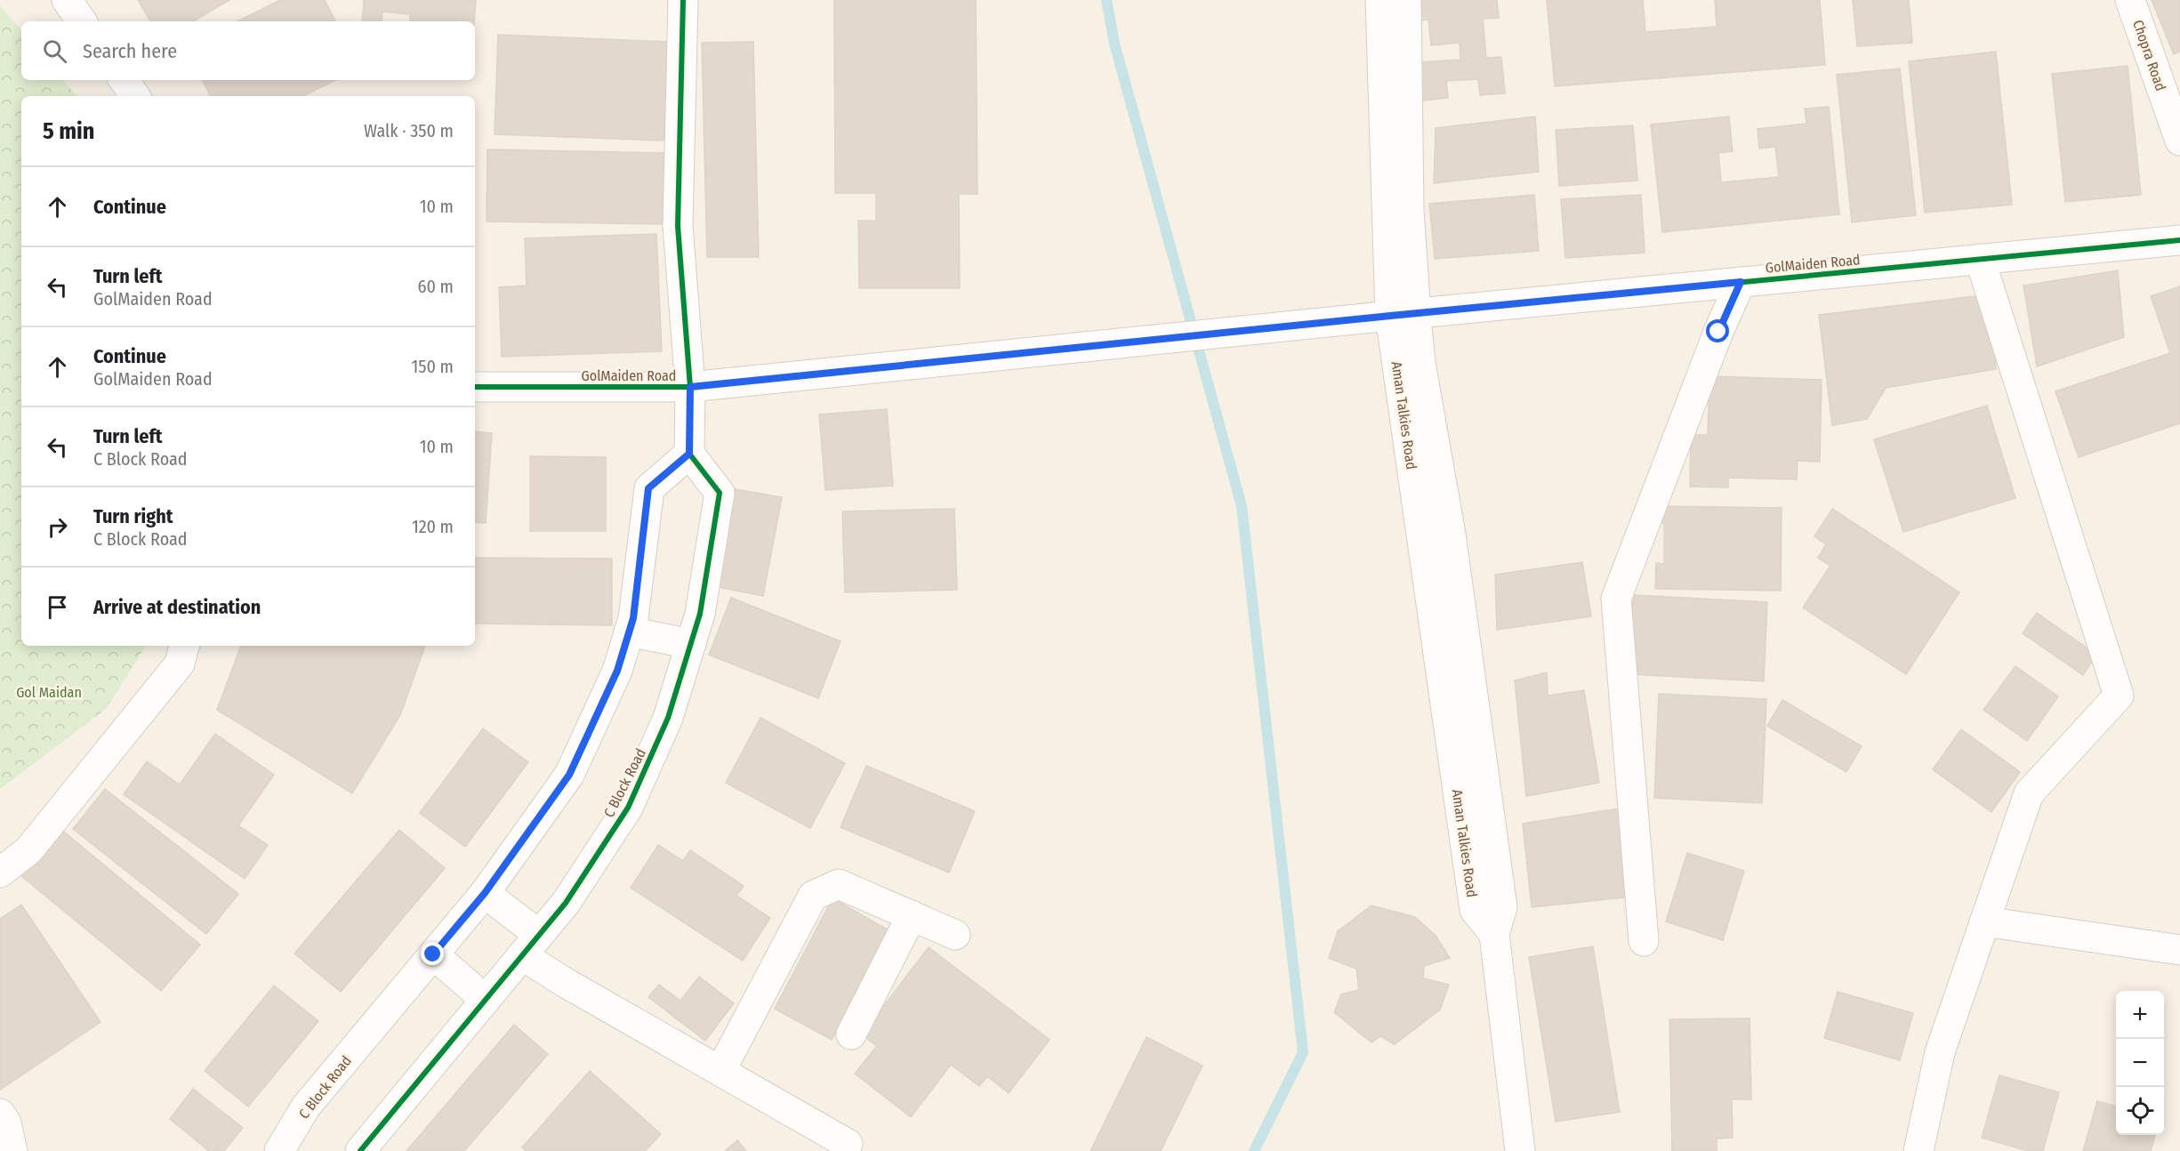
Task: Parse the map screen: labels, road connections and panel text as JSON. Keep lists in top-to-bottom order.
{
  "streets": {
    "street": [
      "Chopra Road",
      "GolMaiden Road",
      "Aman Talkies Road",
      "C Block Road"
    ]
  },
  "crossings": [
    ["GolMaiden Road", "Aman Talkies Road"]
  ],
  "parks": ["Gol Maidan"],
  "page": {
    "search": "Search here",
    "heading": ["5 min", "Walk · 350 m"],
    "list": [
      ["Continue", "10 m"],
      ["Turn left", "GolMaiden Road", "60 m"],
      ["Continue", "GolMaiden Road", "150 m"],
      ["Turn left", "C Block Road", "10 m"],
      ["Turn right", "C Block Road", "120 m"],
      "Arrive at destination"
    ],
    "map_buttons": ["+", "−"]
  }
}
